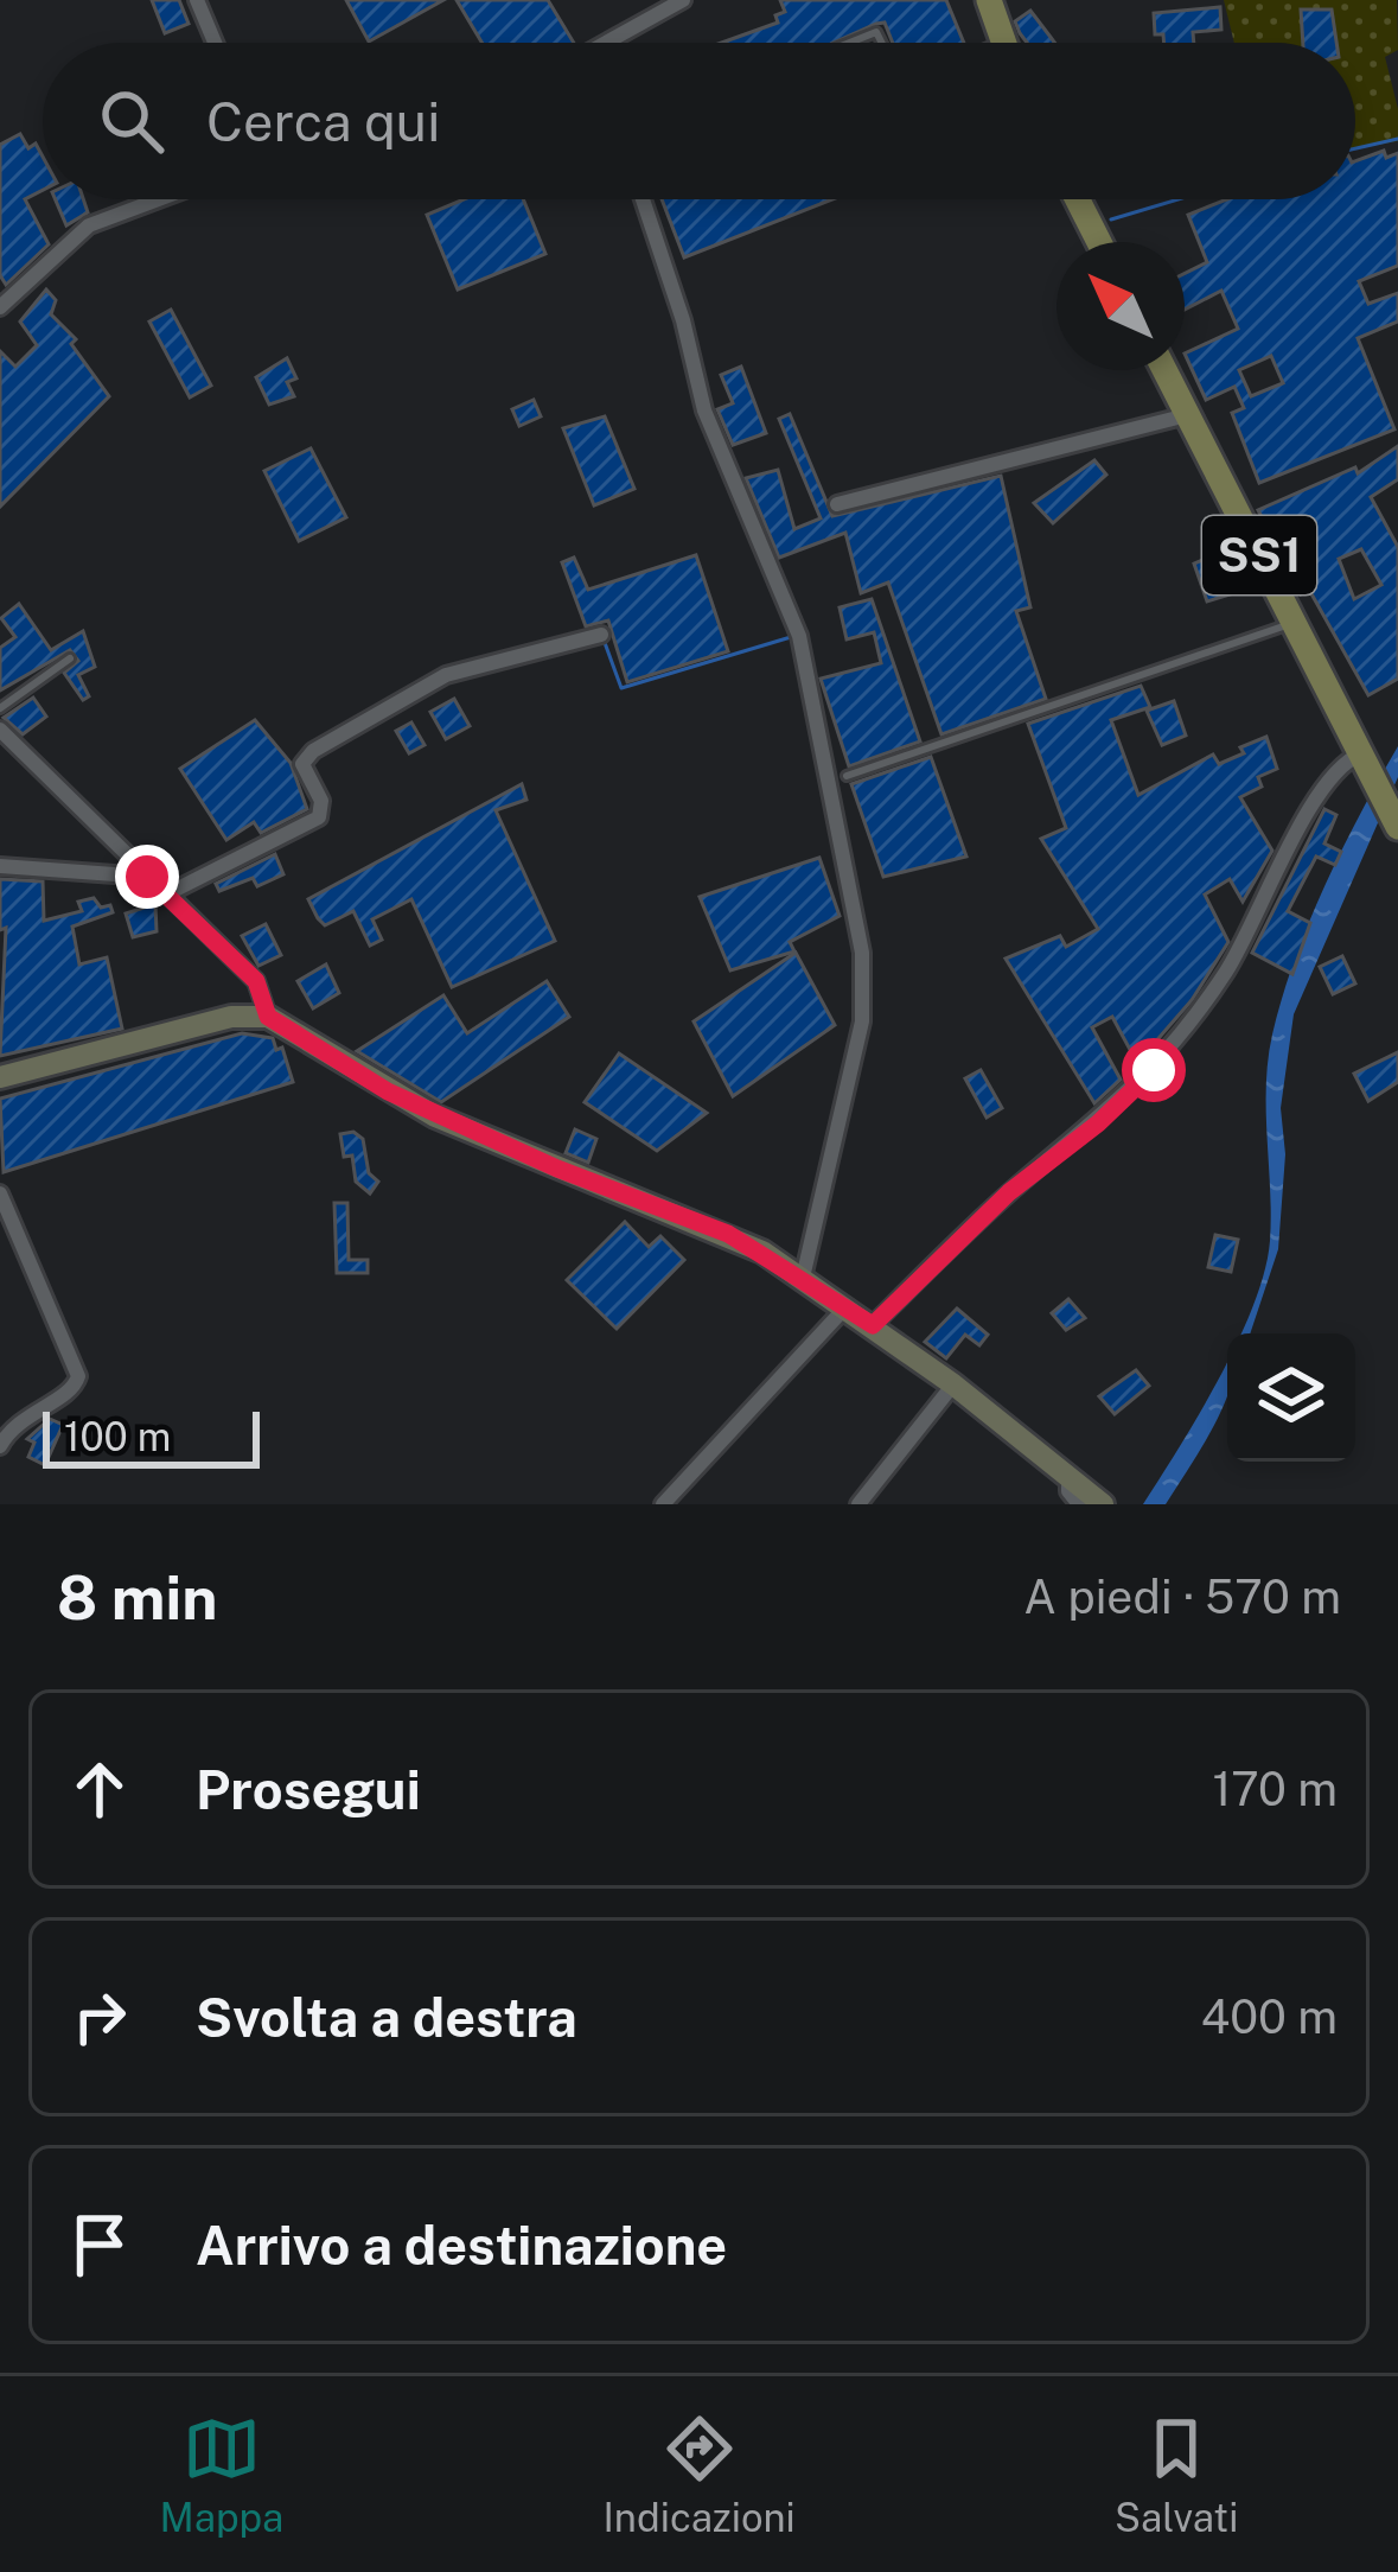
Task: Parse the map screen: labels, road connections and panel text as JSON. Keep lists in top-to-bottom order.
{
  "streets": {
    "main road": ["SS1"]
  },
  "scale_bar": "100 m",
  "north": "top left",
  "page": {
    "search": "Cerca qui",
    "scale": "100 m",
    "heading": ["8 min", "A piedi · 570 m"],
    "list": [
      ["Prosegui", "170 m"],
      ["Svolta a destra", "400 m"],
      "Arrivo a destinazione"
    ],
    "nav": ["Mappa", "Indicazioni", "Salvati"]
  }
}
